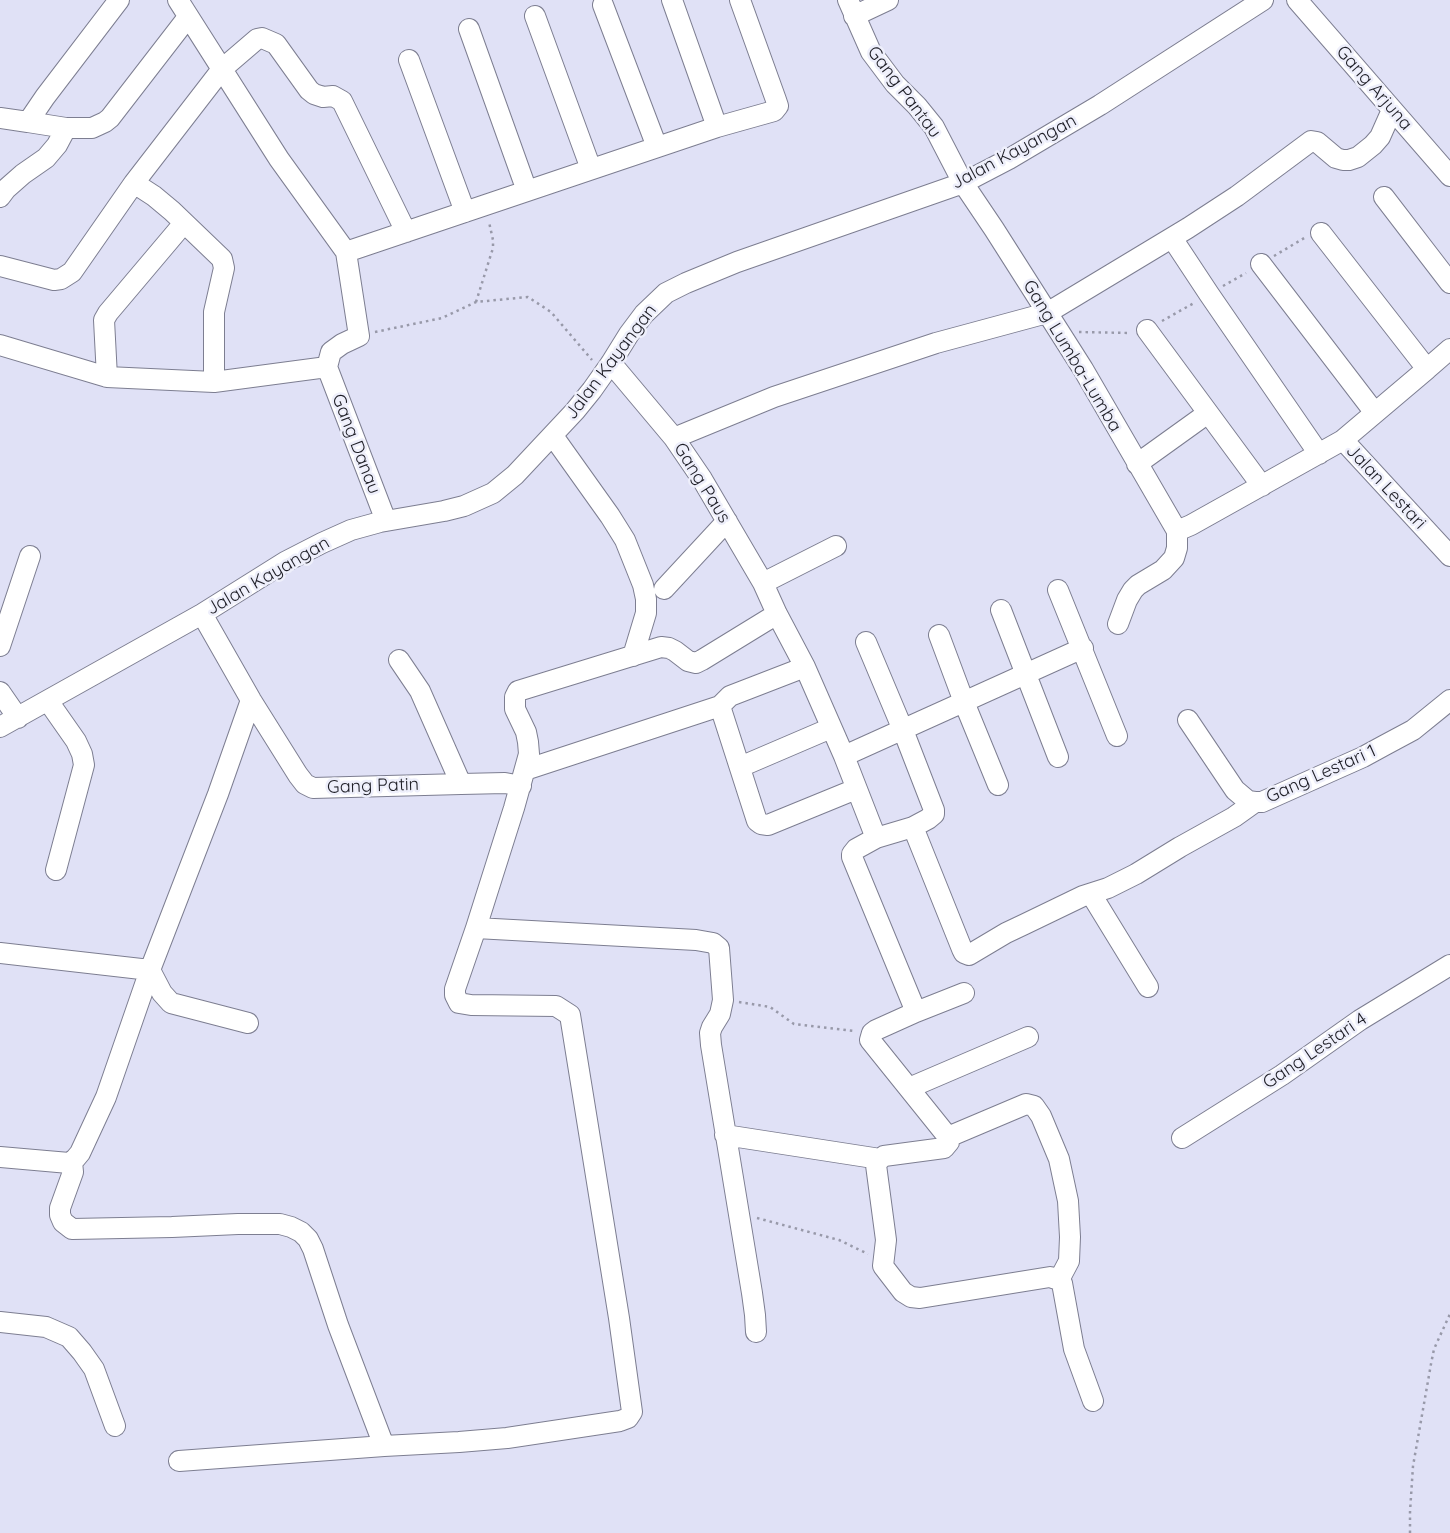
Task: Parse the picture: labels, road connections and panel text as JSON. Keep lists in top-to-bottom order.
{
  "streets": {
    "street": [
      "Gang Arjuna",
      "Gang Pantau",
      "Jalan Kayangan",
      "Gang Lumba-Lumba",
      "Gang Danau",
      "Gang Paus",
      "Jalan Lestari",
      "Gang Lestari 1",
      "Gang Patin",
      "Gang Lestari 4"
    ]
  },
  "crossings": [
    ["Gang Pantau", "Jalan Kayangan"],
    ["Gang Pantau", "Gang Lumba-Lumba"],
    ["Jalan Kayangan", "Gang Lumba-Lumba"],
    ["Jalan Kayangan", "Gang Danau"],
    ["Jalan Kayangan", "Gang Paus"],
    ["Jalan Kayangan", "Gang Patin"]
  ]
}
